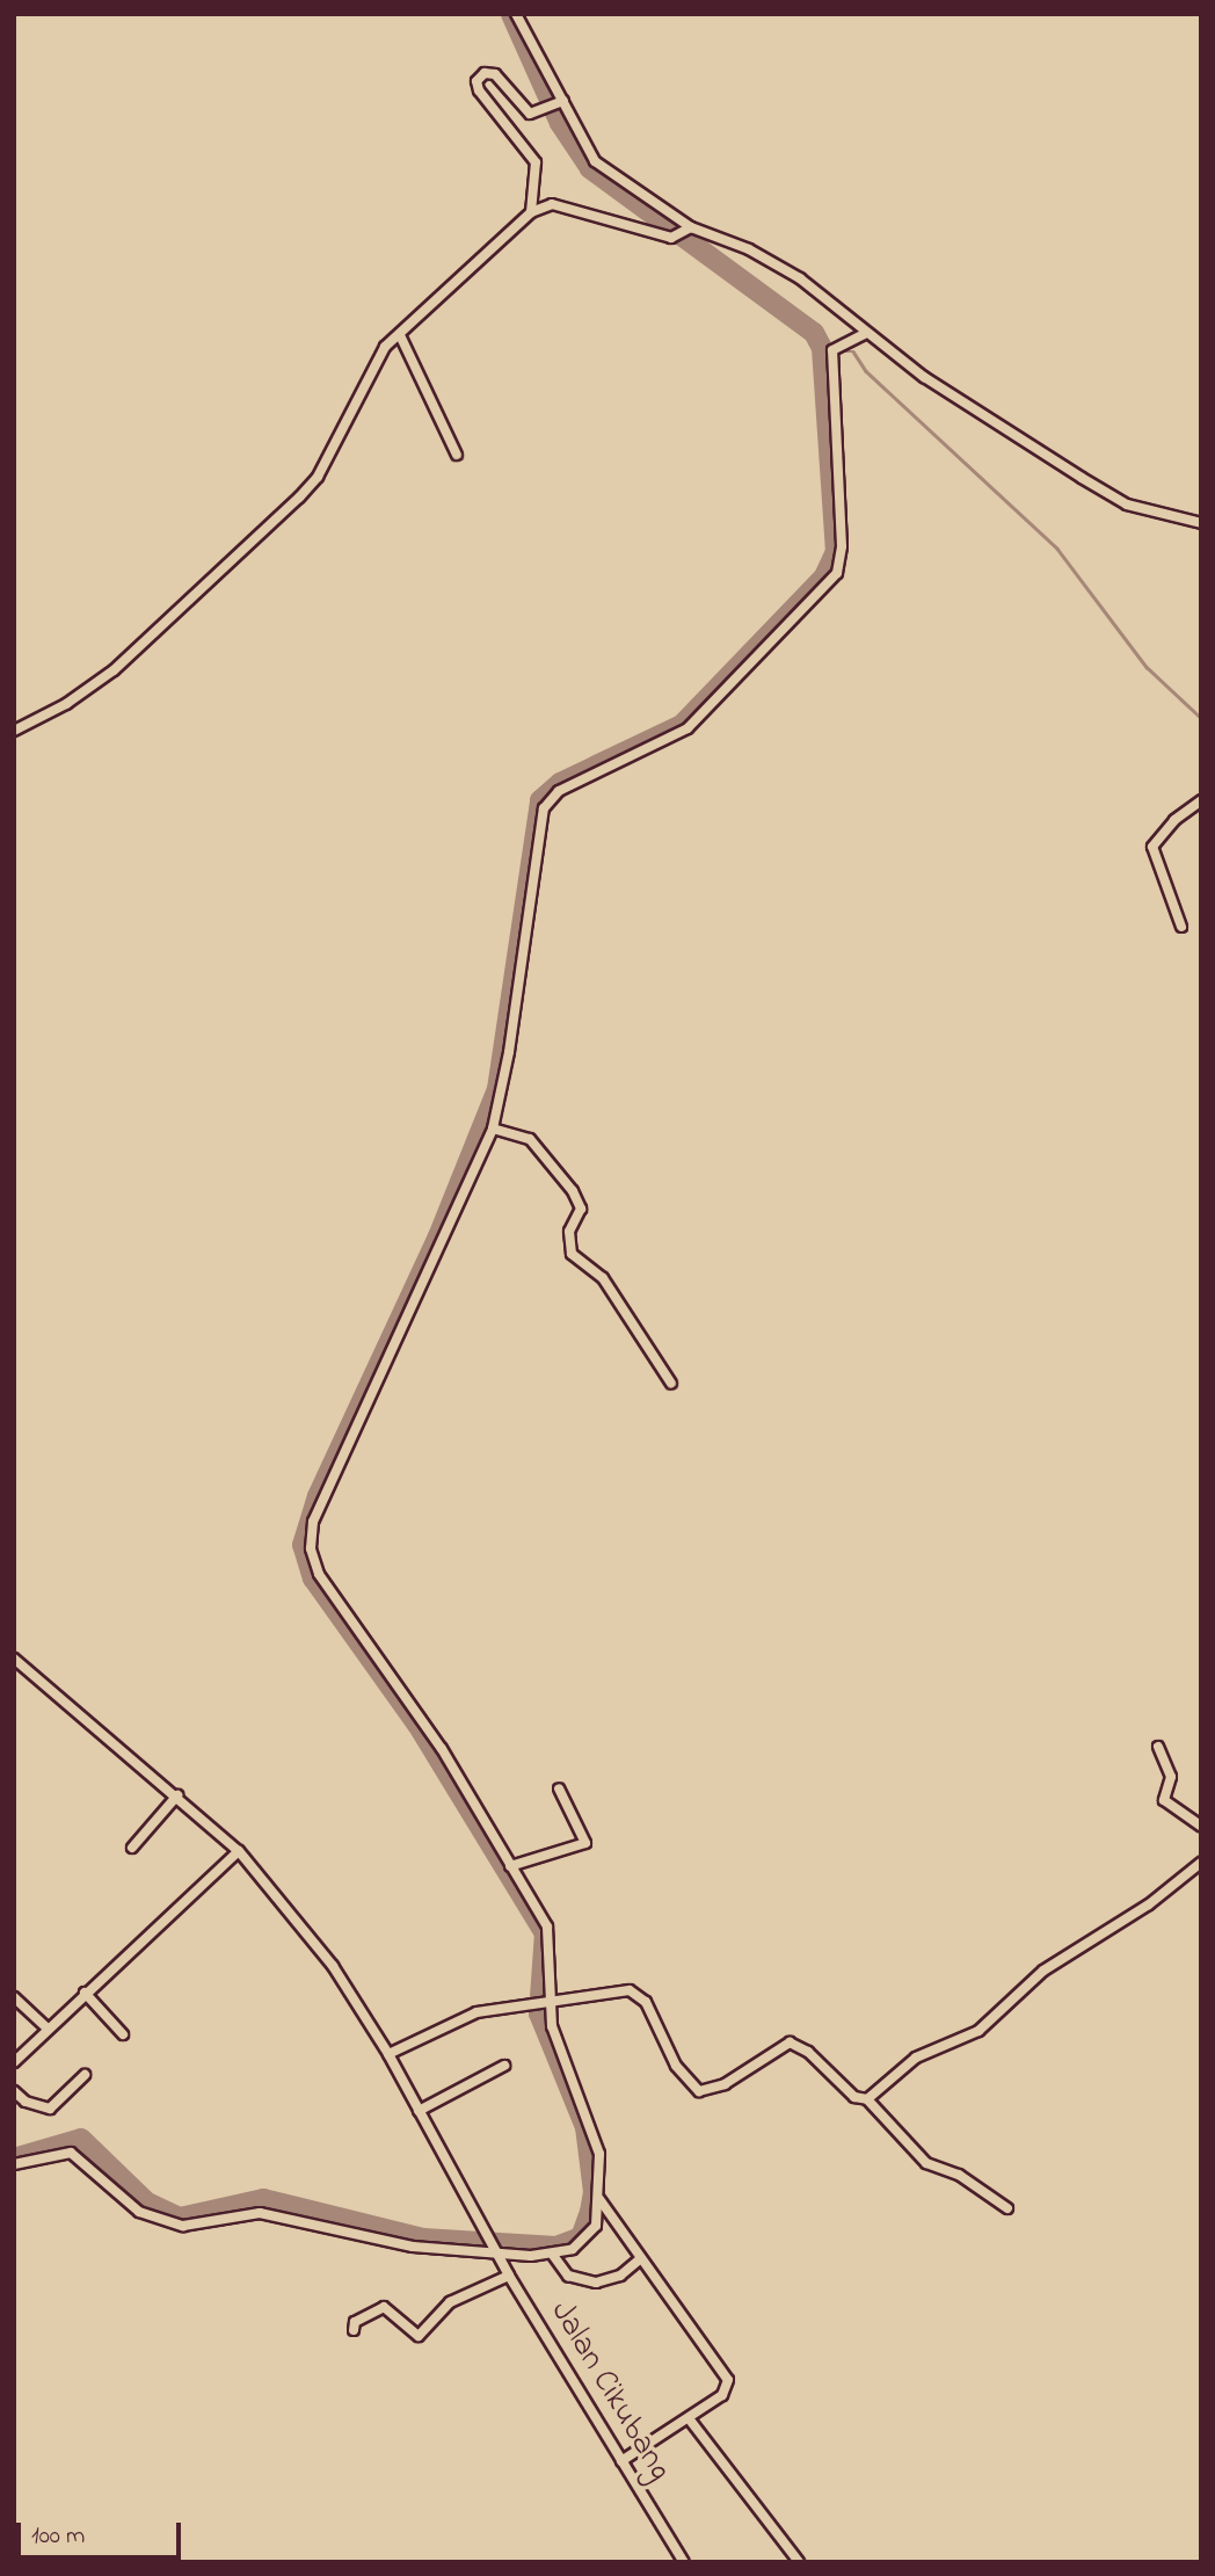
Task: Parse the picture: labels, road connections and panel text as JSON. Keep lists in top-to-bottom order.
{
  "streets": {
    "street": ["Jalan Cikubang"]
  },
  "scale_bar": "100 m"
}
